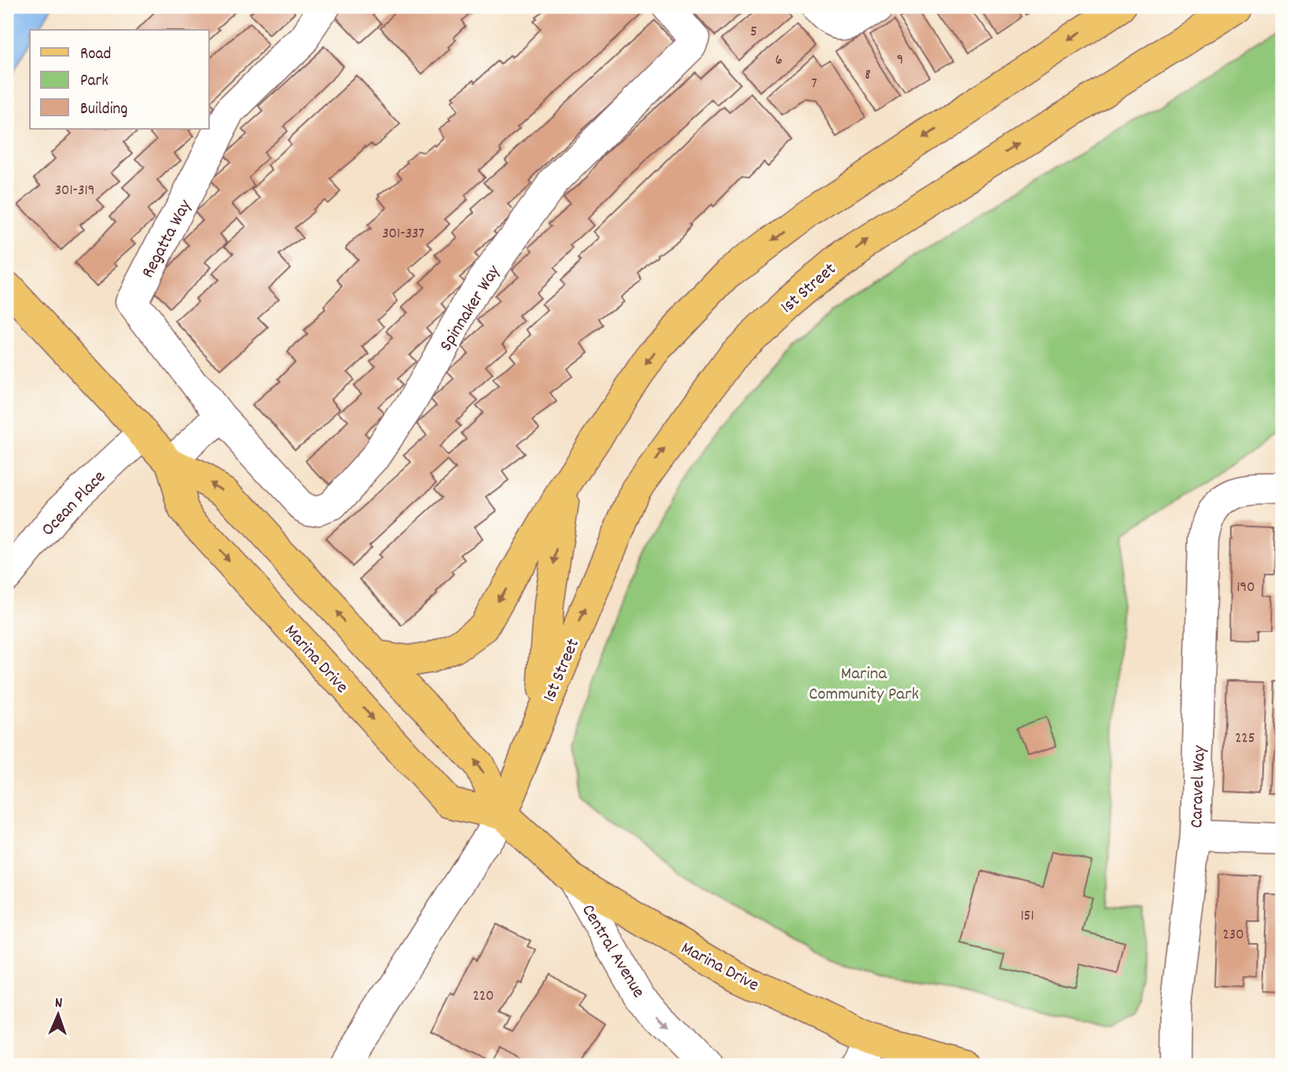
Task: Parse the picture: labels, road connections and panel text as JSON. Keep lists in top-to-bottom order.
{
  "streets": {
    "main road": ["1st Street", "Marina Drive"],
    "street": [
      "Regatta Way",
      "Spinnaker Way",
      "Ocean Place",
      "Caravel Way",
      "Central Avenue"
    ]
  },
  "crossings": [
    ["Regatta Way", "Spinnaker Way"],
    ["1st Street", "Marina Drive"],
    ["Ocean Place", "Marina Drive"],
    ["Marina Drive", "Central Avenue"]
  ],
  "one_way": ["Central Avenue"],
  "parks": ["Marina Community Park"],
  "house_numbers": [
    "5",
    "6",
    "9",
    "8",
    "7",
    "301-319",
    "301-337",
    "190",
    "225",
    "151",
    "230",
    "220"
  ],
  "legend": ["Road", "Park", "Building"],
  "north": "top"
}
